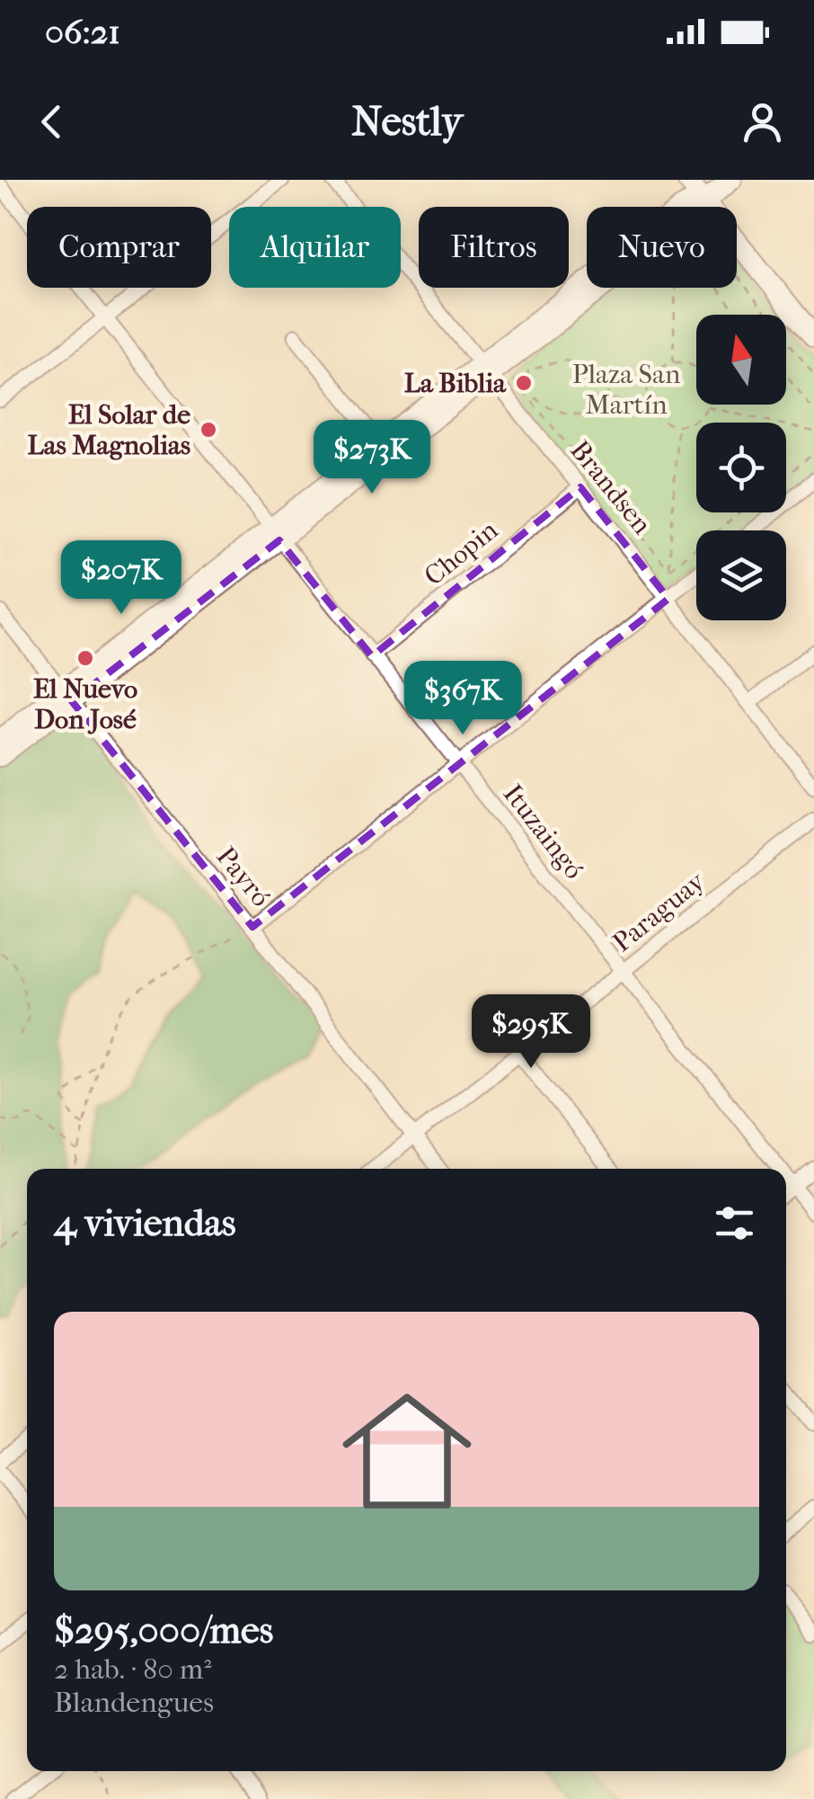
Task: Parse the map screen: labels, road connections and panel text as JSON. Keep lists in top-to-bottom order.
{
  "streets": {
    "street": [
      "Brandsen",
      "Chopin",
      "Ituzaingó",
      "Payró",
      "Paraguay"
    ]
  },
  "crossings": [
    ["Brandsen", "Chopin"],
    ["Chopin", "Ituzaingó"],
    ["Ituzaingó", "Paraguay"],
    ["Payró", "Paraguay"]
  ],
  "parks": ["Plaza San Martín"],
  "places": ["La Biblia", "El Solar de Las Magnolias", "El Nuevo Don José"],
  "north": "top",
  "page": {
    "status": "06:21",
    "header": "Nestly",
    "chip": [
      "Comprar",
      "Alquilar",
      "Filtros",
      "Nuevo"
    ],
    "price": [
      "$273K",
      "$207K",
      "$367K",
      "$295K"
    ],
    "heading": "4 viviendas",
    "list": [
      {
        "name": "$295,000/mes",
        "note": "2 hab. · 80 m² · Blandengues"
      }
    ]
  }
}
